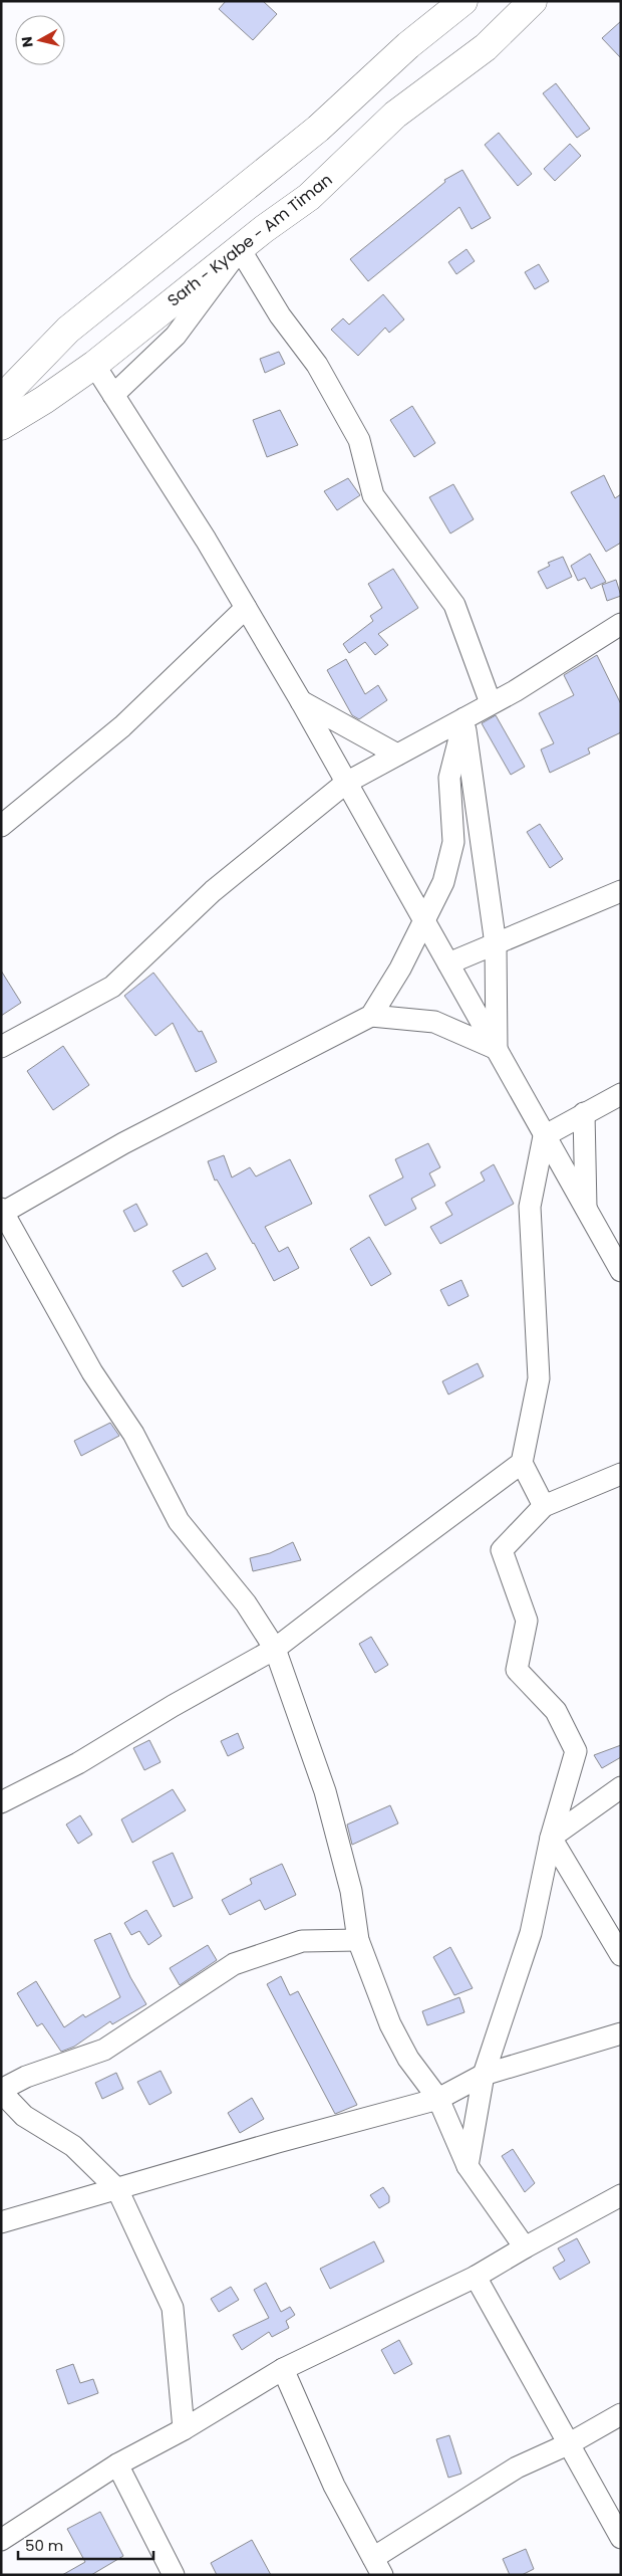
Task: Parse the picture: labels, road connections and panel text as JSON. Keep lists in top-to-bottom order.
{
  "streets": {
    "highway": ["Sarh - Kyabe - Am Timan"]
  },
  "scale_bar": "50 m",
  "north": "left"
}
